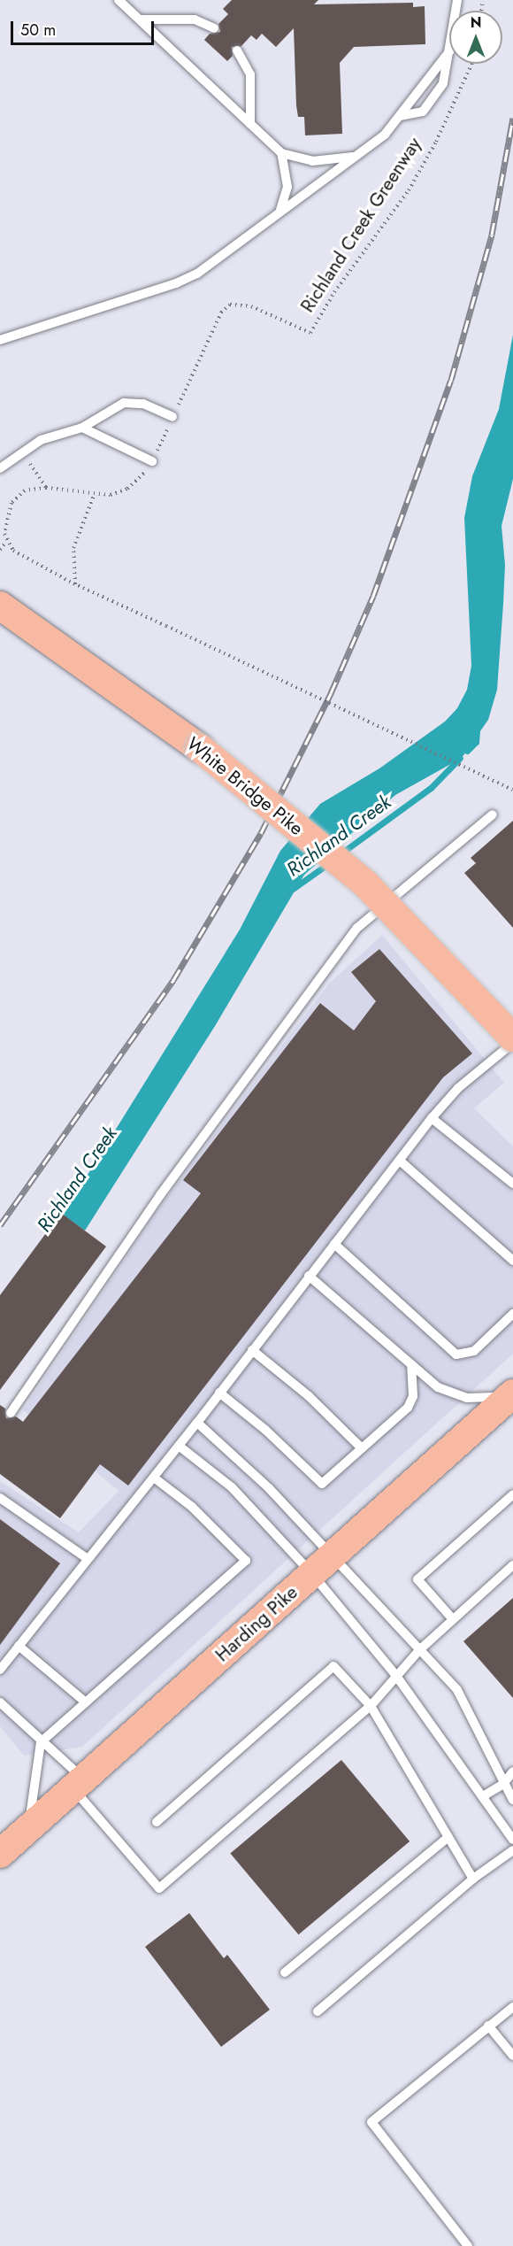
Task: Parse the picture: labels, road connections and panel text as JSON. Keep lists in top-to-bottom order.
{
  "streets": {
    "main road": ["White Bridge Pike", "Harding Pike"],
    "path": ["Richland Creek Greenway"]
  },
  "water": ["Richland Creek"],
  "scale_bar": "50 m",
  "north": "top"
}
